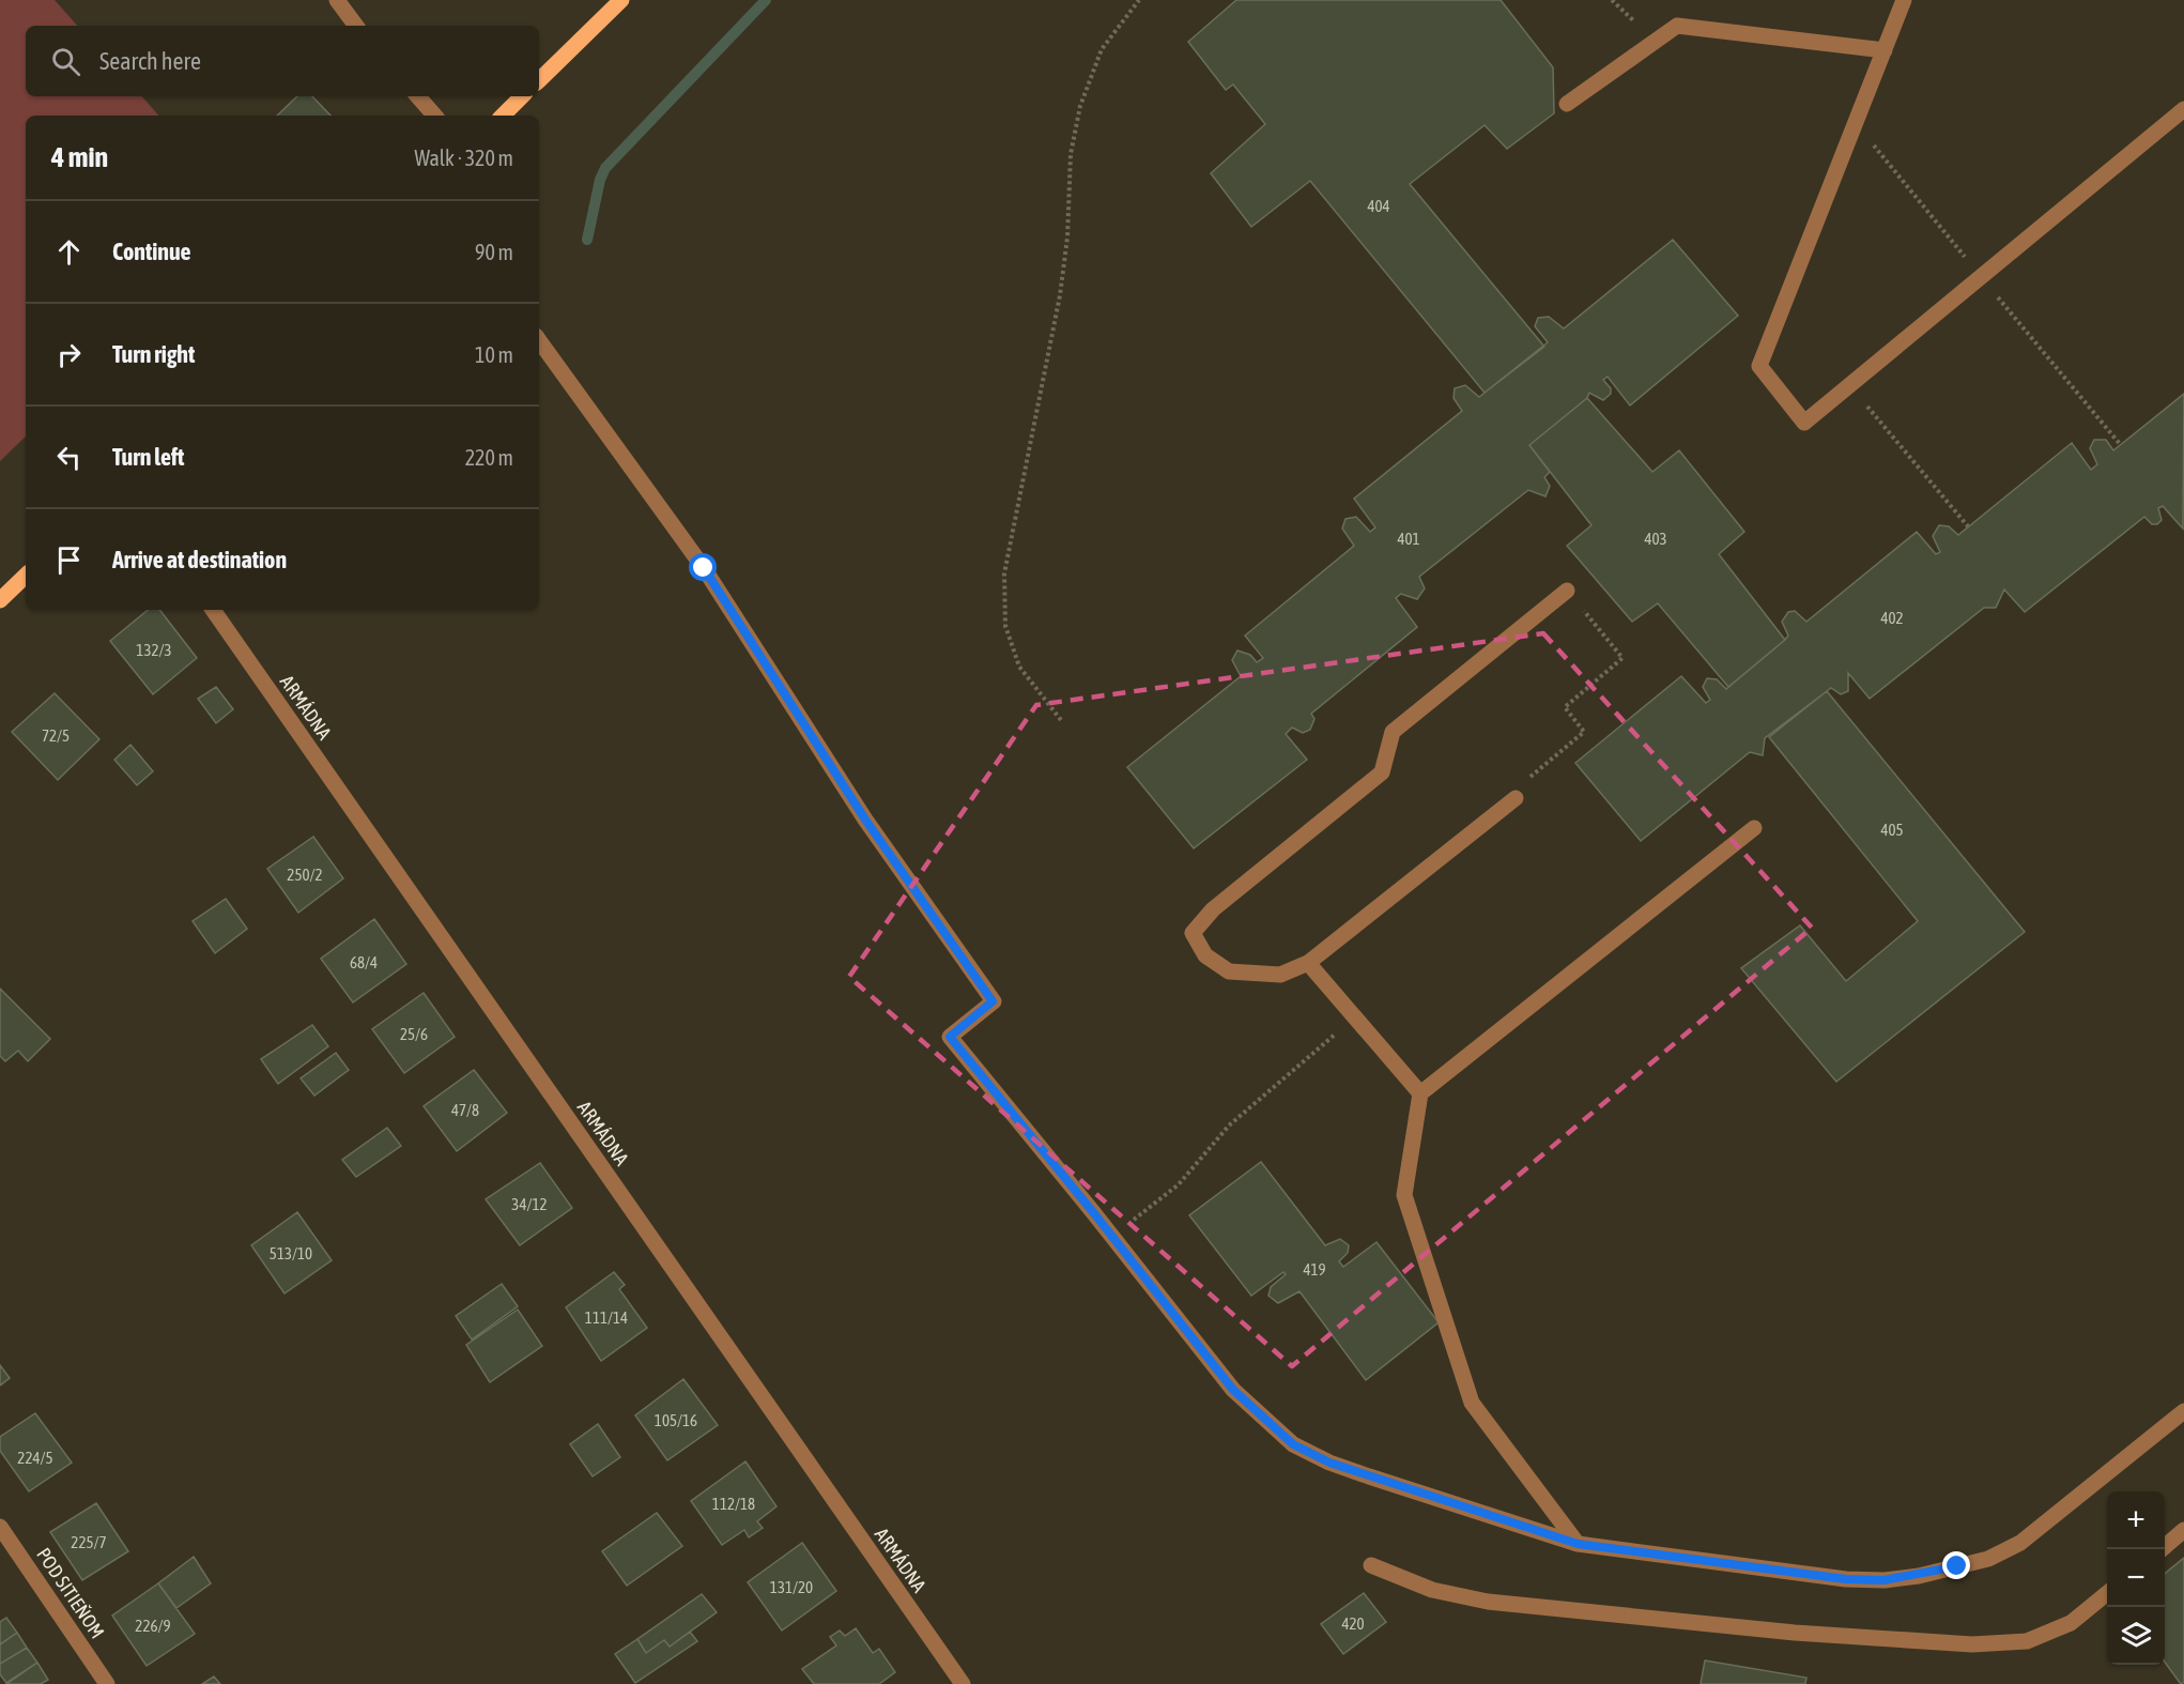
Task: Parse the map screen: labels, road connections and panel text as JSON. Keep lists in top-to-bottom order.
{
  "streets": {
    "street": ["ARMÁDNA", "POD SITIEŇOM"]
  },
  "house_numbers": [
    "404",
    "401",
    "403",
    "402",
    "132/3",
    "72/5",
    "405",
    "250/2",
    "68/4",
    "25/6",
    "47/8",
    "34/12",
    "513/10",
    "419",
    "111/14",
    "105/16",
    "224/5",
    "112/18",
    "225/7",
    "131/20",
    "420",
    "226/9"
  ],
  "page": {
    "search": "Search here",
    "heading": ["4 min", "Walk · 320 m"],
    "list": [
      ["Continue", "90 m"],
      ["Turn right", "10 m"],
      ["Turn left", "220 m"],
      "Arrive at destination"
    ],
    "map_buttons": ["+", "−"]
  }
}
